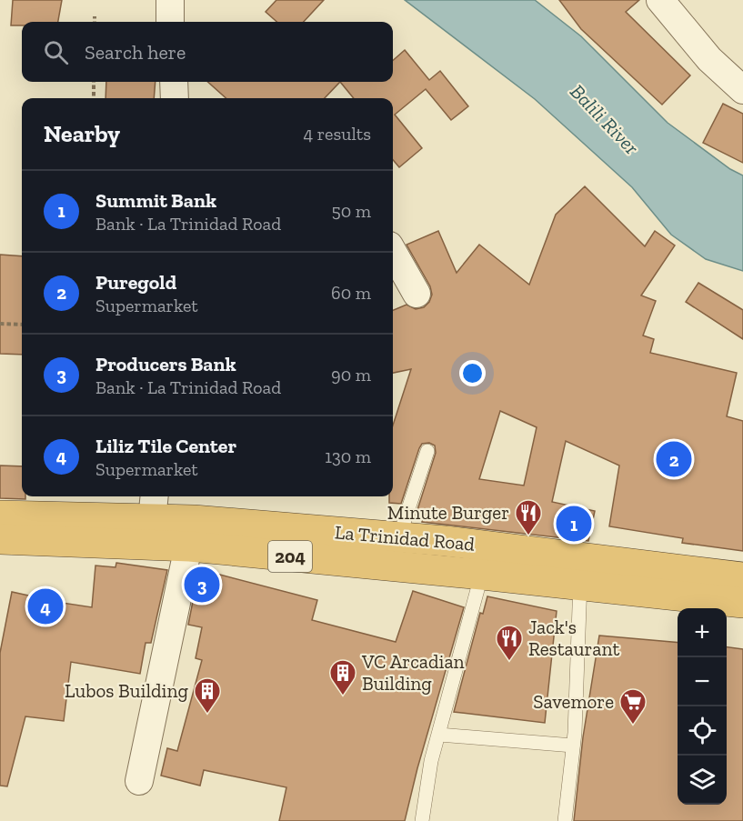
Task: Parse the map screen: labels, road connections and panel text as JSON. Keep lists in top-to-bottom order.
{
  "streets": {
    "highway": ["La Trinidad Road", "204"]
  },
  "water": ["Balili River"],
  "places": {
    "restaurant": ["Minute Burger", "Jack's Restaurant"],
    "building": ["VC Arcadian Building", "Lubos Building"],
    "supermarket": ["Savemore"]
  },
  "page": {
    "search": "Search here",
    "heading": ["Nearby", "4 results"],
    "list": [
      {
        "mark": "1",
        "name": "Summit Bank",
        "note": "Bank · La Trinidad Road",
        "value": "50 m"
      },
      {
        "mark": "2",
        "name": "Puregold",
        "note": "Supermarket",
        "value": "60 m"
      },
      {
        "mark": "3",
        "name": "Producers Bank",
        "note": "Bank · La Trinidad Road",
        "value": "90 m"
      },
      {
        "mark": "4",
        "name": "Liliz Tile Center",
        "note": "Supermarket",
        "value": "130 m"
      }
    ],
    "pins": [
      "2",
      "1",
      "3",
      "4"
    ],
    "map_buttons": ["+", "−"]
  }
}
